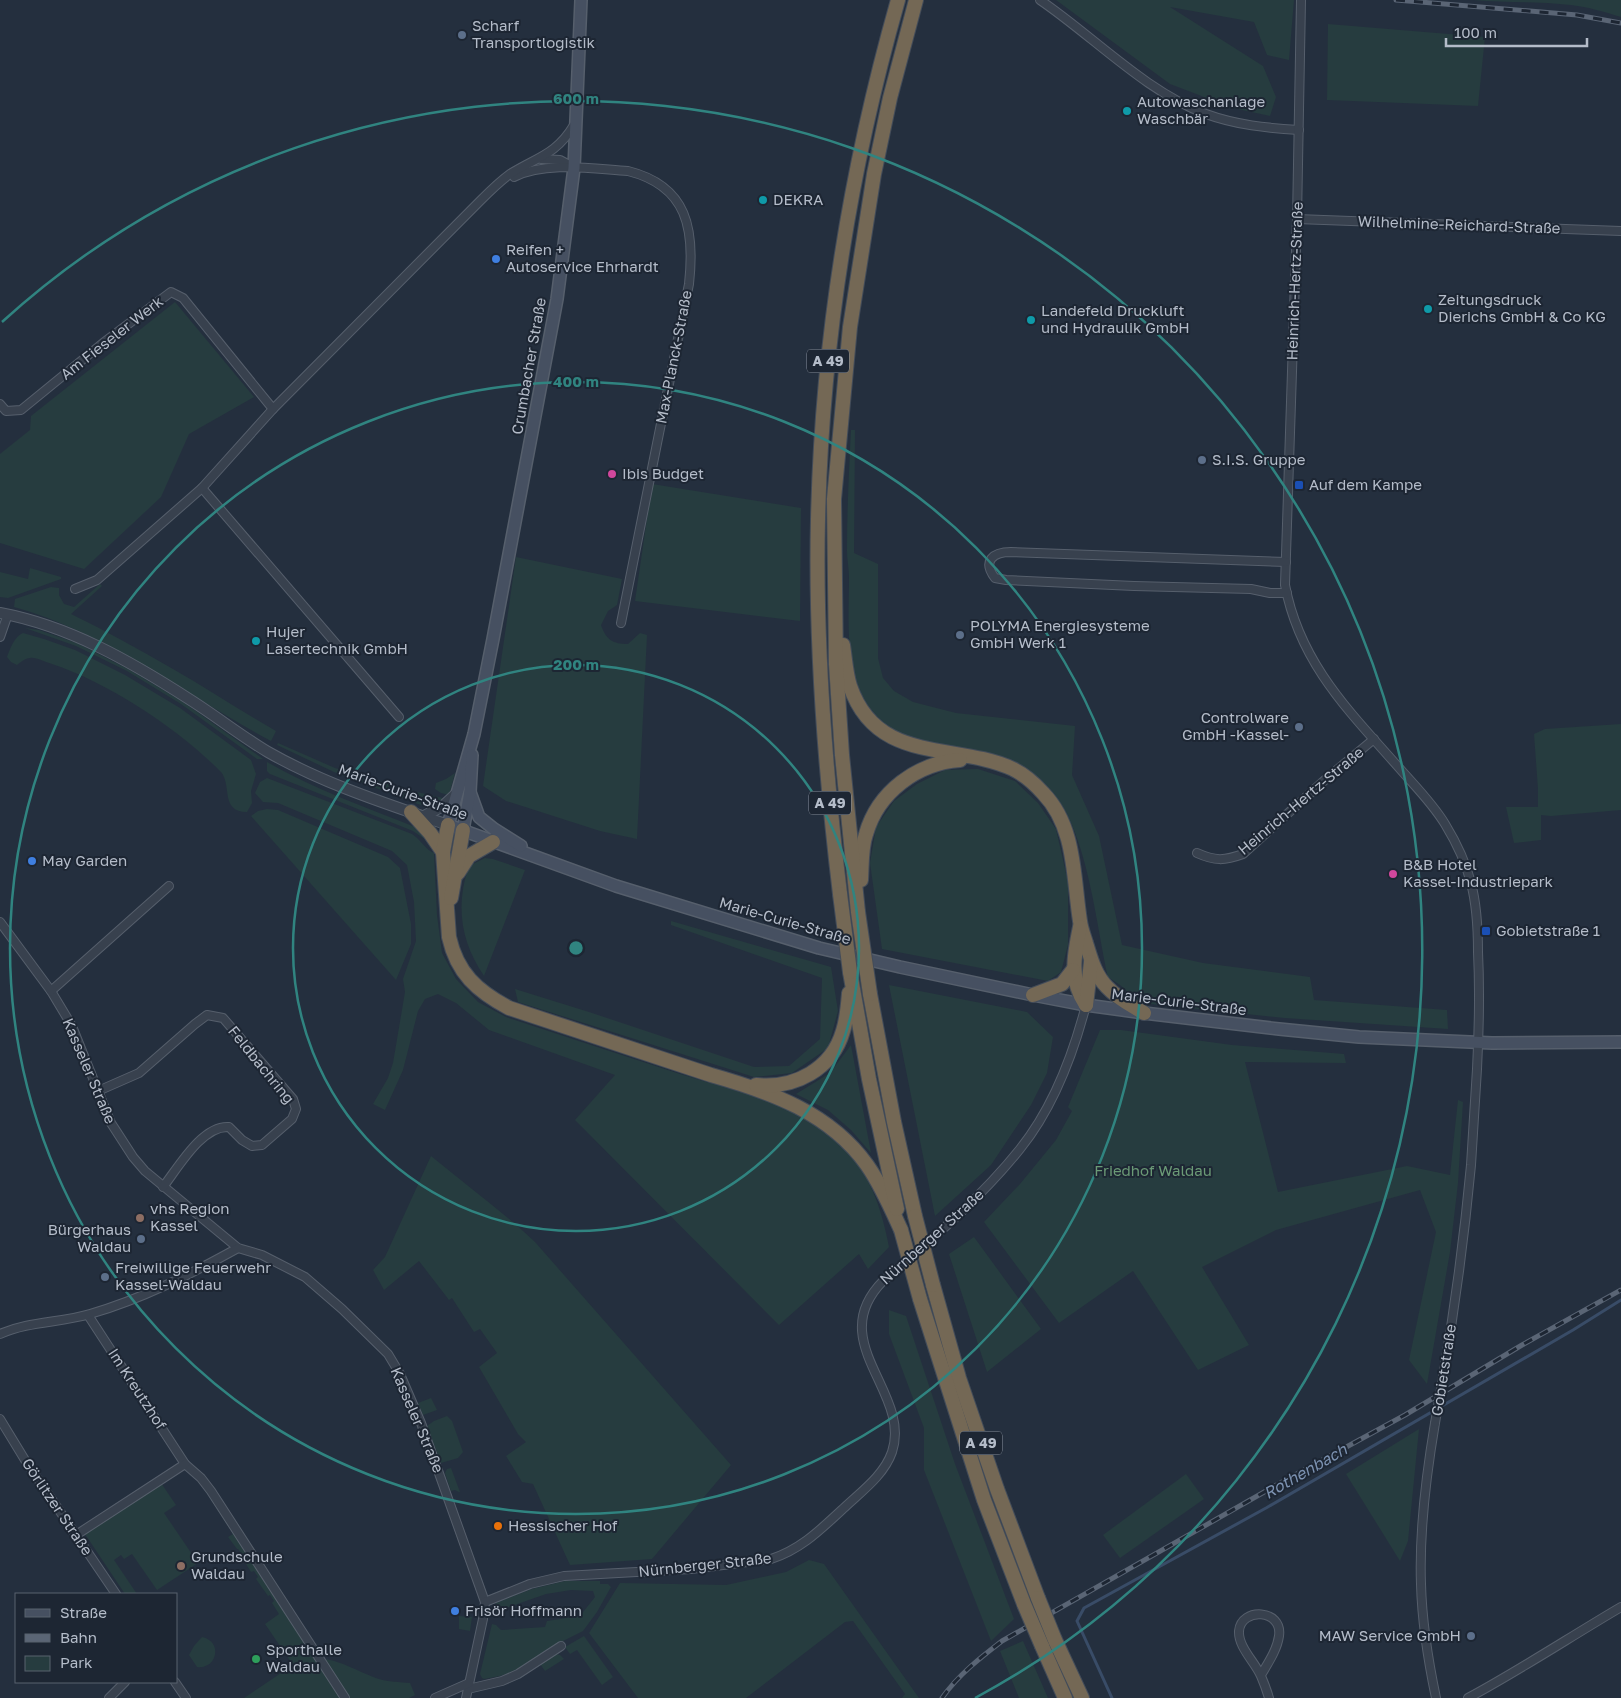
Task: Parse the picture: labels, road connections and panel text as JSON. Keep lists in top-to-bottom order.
{
  "streets": {
    "highway": ["A 49"],
    "main road": ["Crumbacher Straße", "Marie-Curie-Straße"],
    "street": [
      "Wilhelmine-Reichard-Straße",
      "Heinrich-Hertz-Straße",
      "Am Fieseler Werk",
      "Max-Planck-Straße",
      "Feldbachring",
      "Kasseler Straße",
      "Nürnberger Straße",
      "Gobietstraße",
      "Im Kreutzhof",
      "Görlitzer Straße"
    ]
  },
  "crossings": [
    ["Wilhelmine-Reichard-Straße", "Heinrich-Hertz-Straße"],
    ["Heinrich-Hertz-Straße", "Marie-Curie-Straße"],
    ["Heinrich-Hertz-Straße", "Gobietstraße"],
    ["Max-Planck-Straße", "Crumbacher Straße"],
    ["Crumbacher Straße", "Marie-Curie-Straße"],
    ["Marie-Curie-Straße", "Nürnberger Straße"],
    ["Marie-Curie-Straße", "Gobietstraße"],
    ["Feldbachring", "Kasseler Straße"],
    ["Kasseler Straße", "Nürnberger Straße"]
  ],
  "water": ["Rothenbach"],
  "parks": ["Friedhof Waldau"],
  "places": {
    "other": [
      "Scharf Transportlogistik",
      "Autowaschanlage Waschbär",
      "DEKRA",
      "Reifen + Autoservice Ehrhardt",
      "Zeitungsdruck Dierichs GmbH & Co KG",
      "Landefeld Druckluft und Hydraulik GmbH",
      "S.I.S. Gruppe",
      "Ibis Budget",
      "POLYMA Energiesysteme GmbH Werk 1",
      "Hujer Lasertechnik GmbH",
      "Controlware GmbH -Kassel-",
      "May Garden",
      "B&B Hotel Kassel-Industriepark",
      "vhs Region Kassel",
      "Bürgerhaus Waldau",
      "Freiwillige Feuerwehr Kassel-Waldau",
      "Hessischer Hof",
      "Grundschule Waldau",
      "Frisör Hoffmann",
      "MAW Service GmbH",
      "Sporthalle Waldau"
    ],
    "transit": ["Auf dem Kampe", "Gobietstraße 1"]
  },
  "legend": ["Straße", "Bahn", "Park"],
  "scale_bar": "100 m",
  "rings": ["600 m", "400 m", "200 m"]
}
